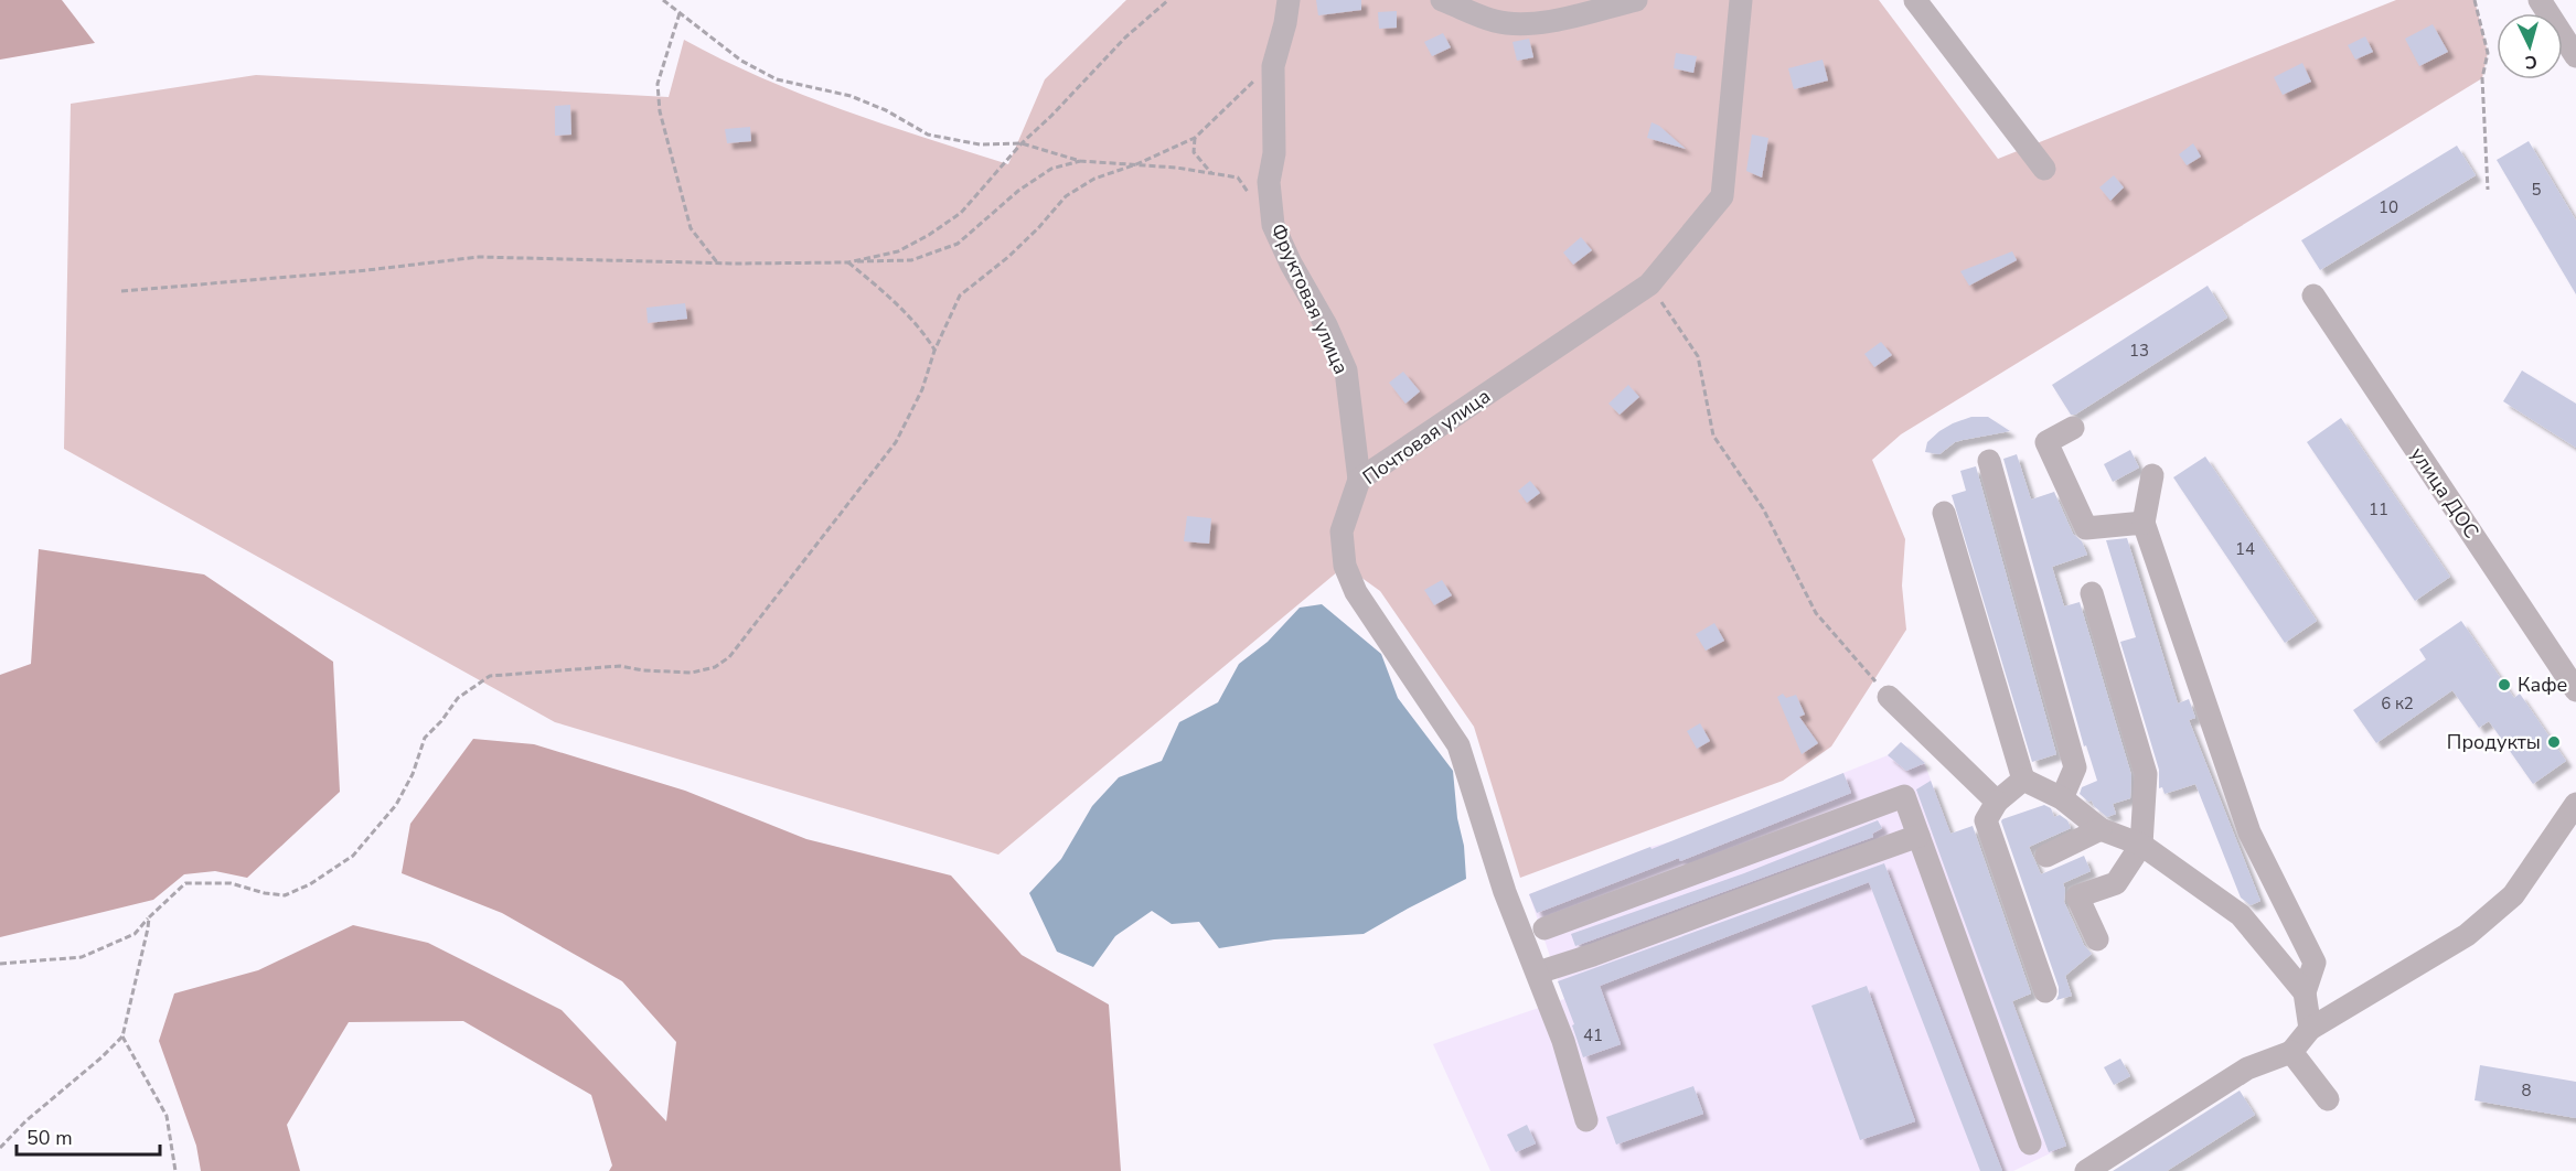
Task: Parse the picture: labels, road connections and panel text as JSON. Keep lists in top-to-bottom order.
{
  "streets": {
    "street": ["Фруктовая улица", "Почтовая улица", "улица ДОС"]
  },
  "crossings": [
    ["Фруктовая улица", "Почтовая улица"]
  ],
  "places": ["Кафе", "Продукты"],
  "house_numbers": [
    "5",
    "10",
    "13",
    "11",
    "14",
    "6 к2",
    "41",
    "8"
  ],
  "scale_bar": "50 m",
  "north": "bottom"
}
